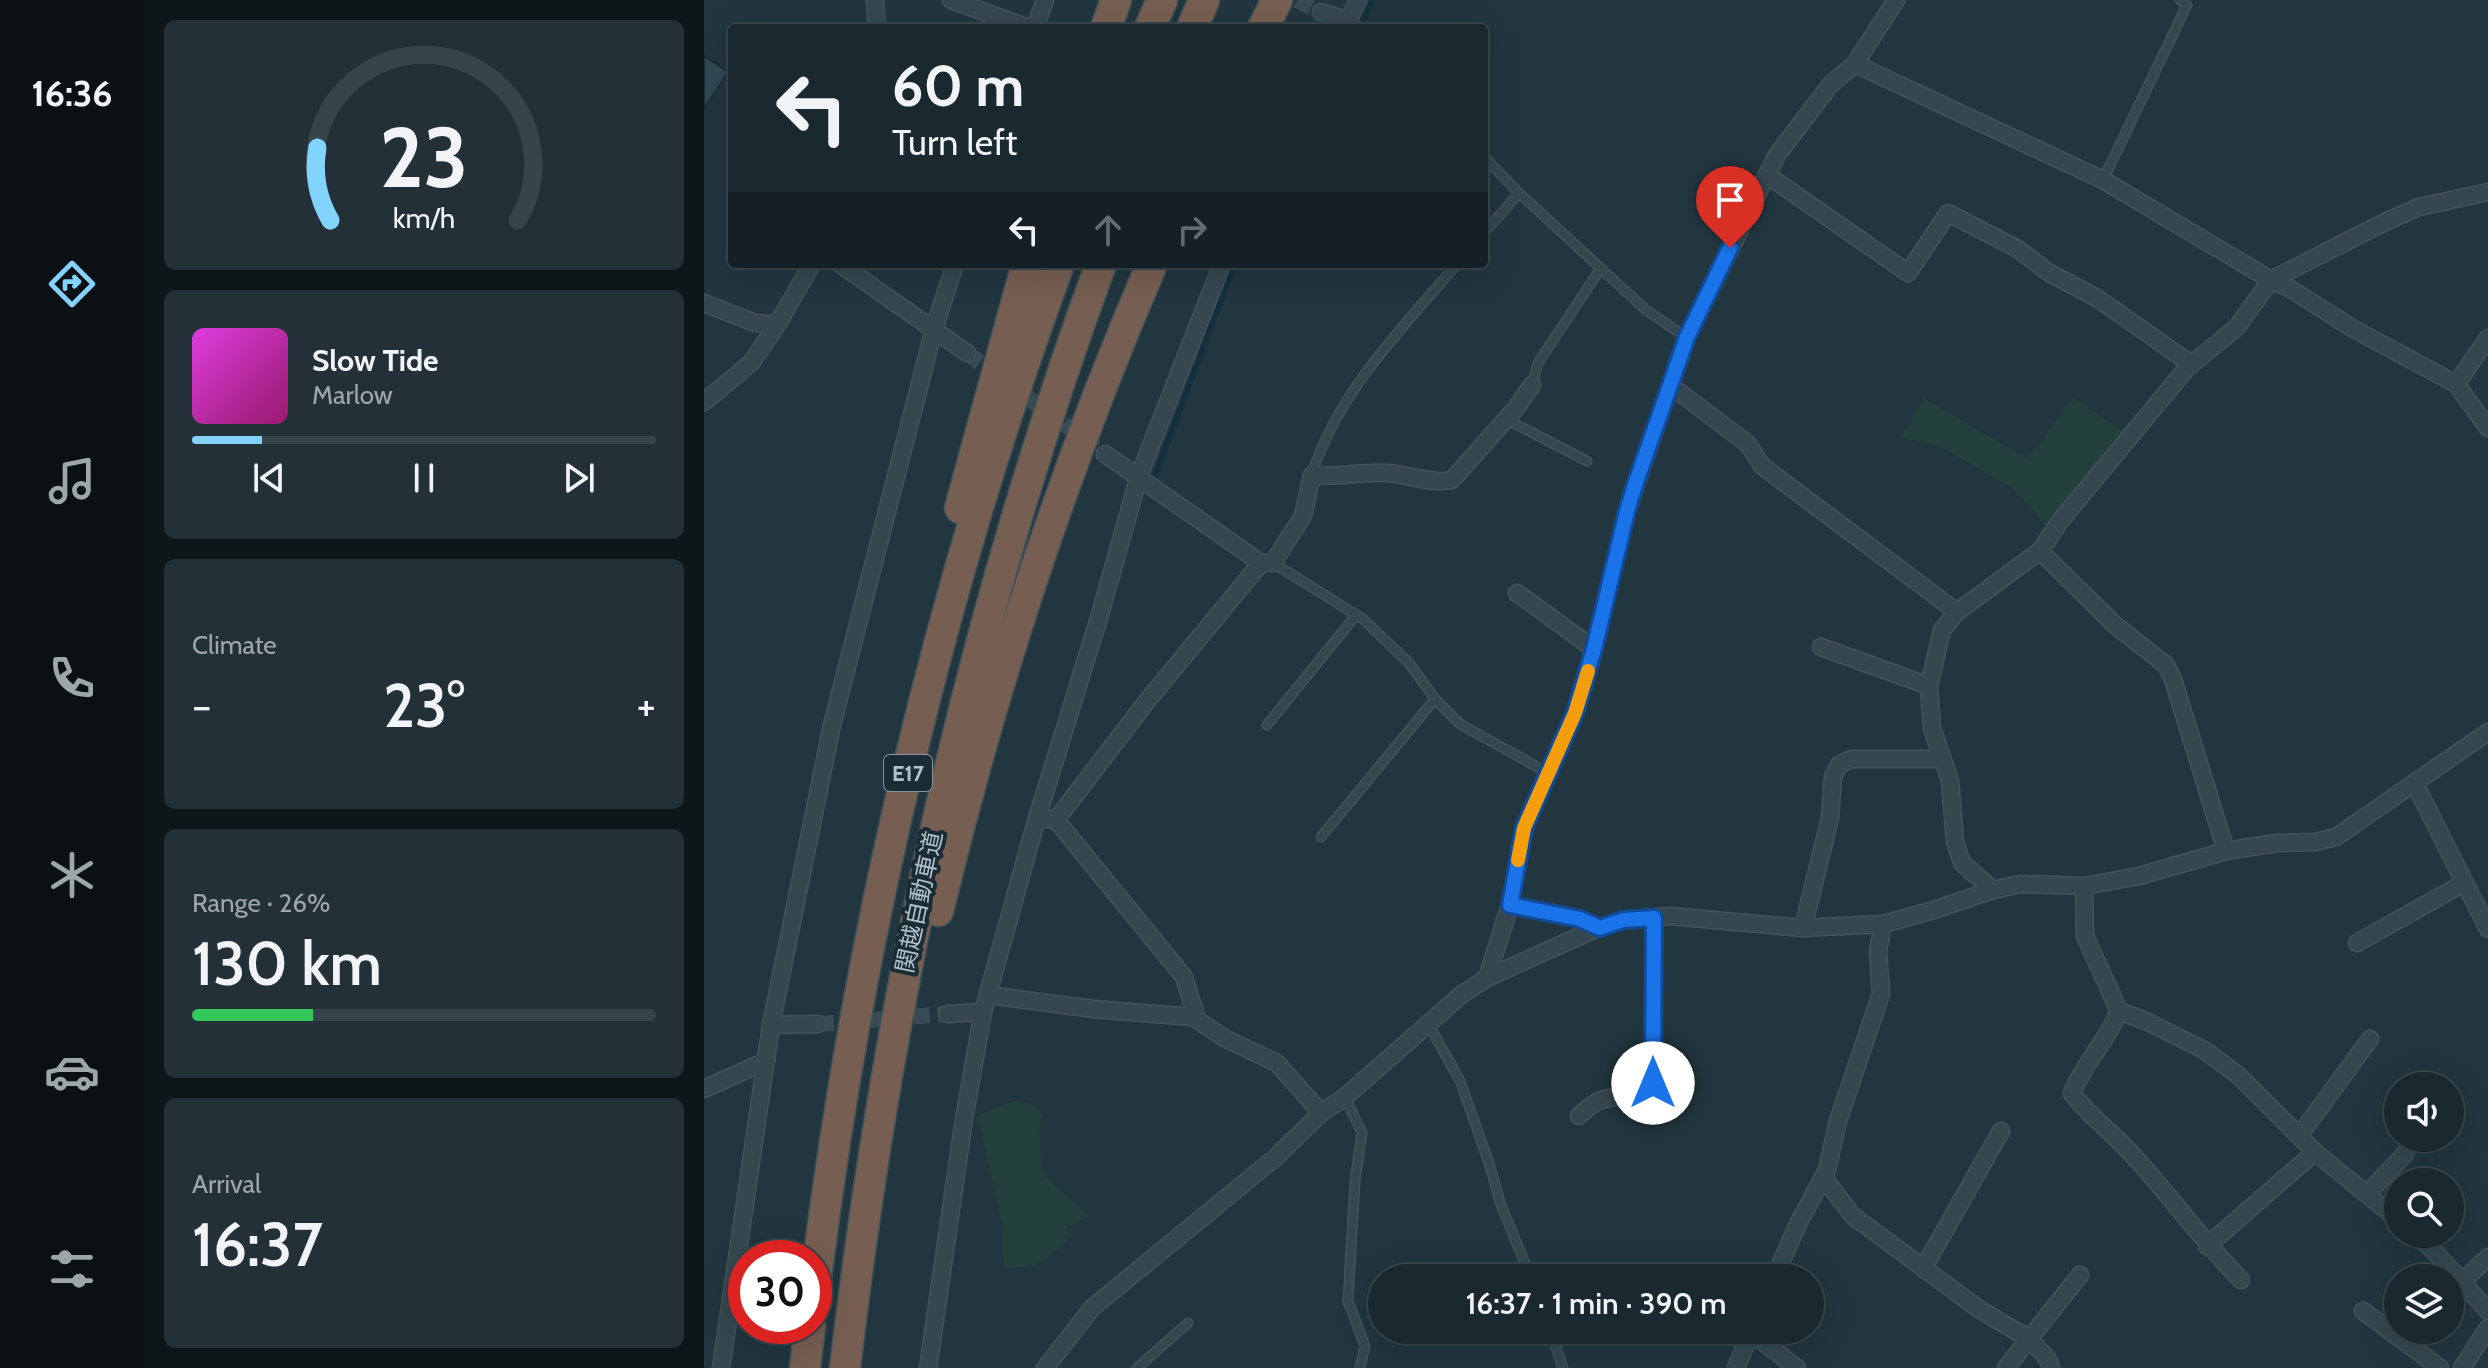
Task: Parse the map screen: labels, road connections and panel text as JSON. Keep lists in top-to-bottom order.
{
  "streets": {
    "highway": ["E17", "関越自動車道"]
  },
  "page": {
    "tabs": "16:36",
    "turn": ["60 m", "Turn left"],
    "song": ["Slow Tide", "Marlow"],
    "tile": [
      "Climate",
      ["Range · 26%", "130 km"],
      ["Arrival", "16:37"]
    ],
    "heat": ["−", "23°", "+"],
    "limit": "30",
    "trip": "16:37 · 1 min · 390 m",
    "gauge": ["23", "km/h"]
  }
}
